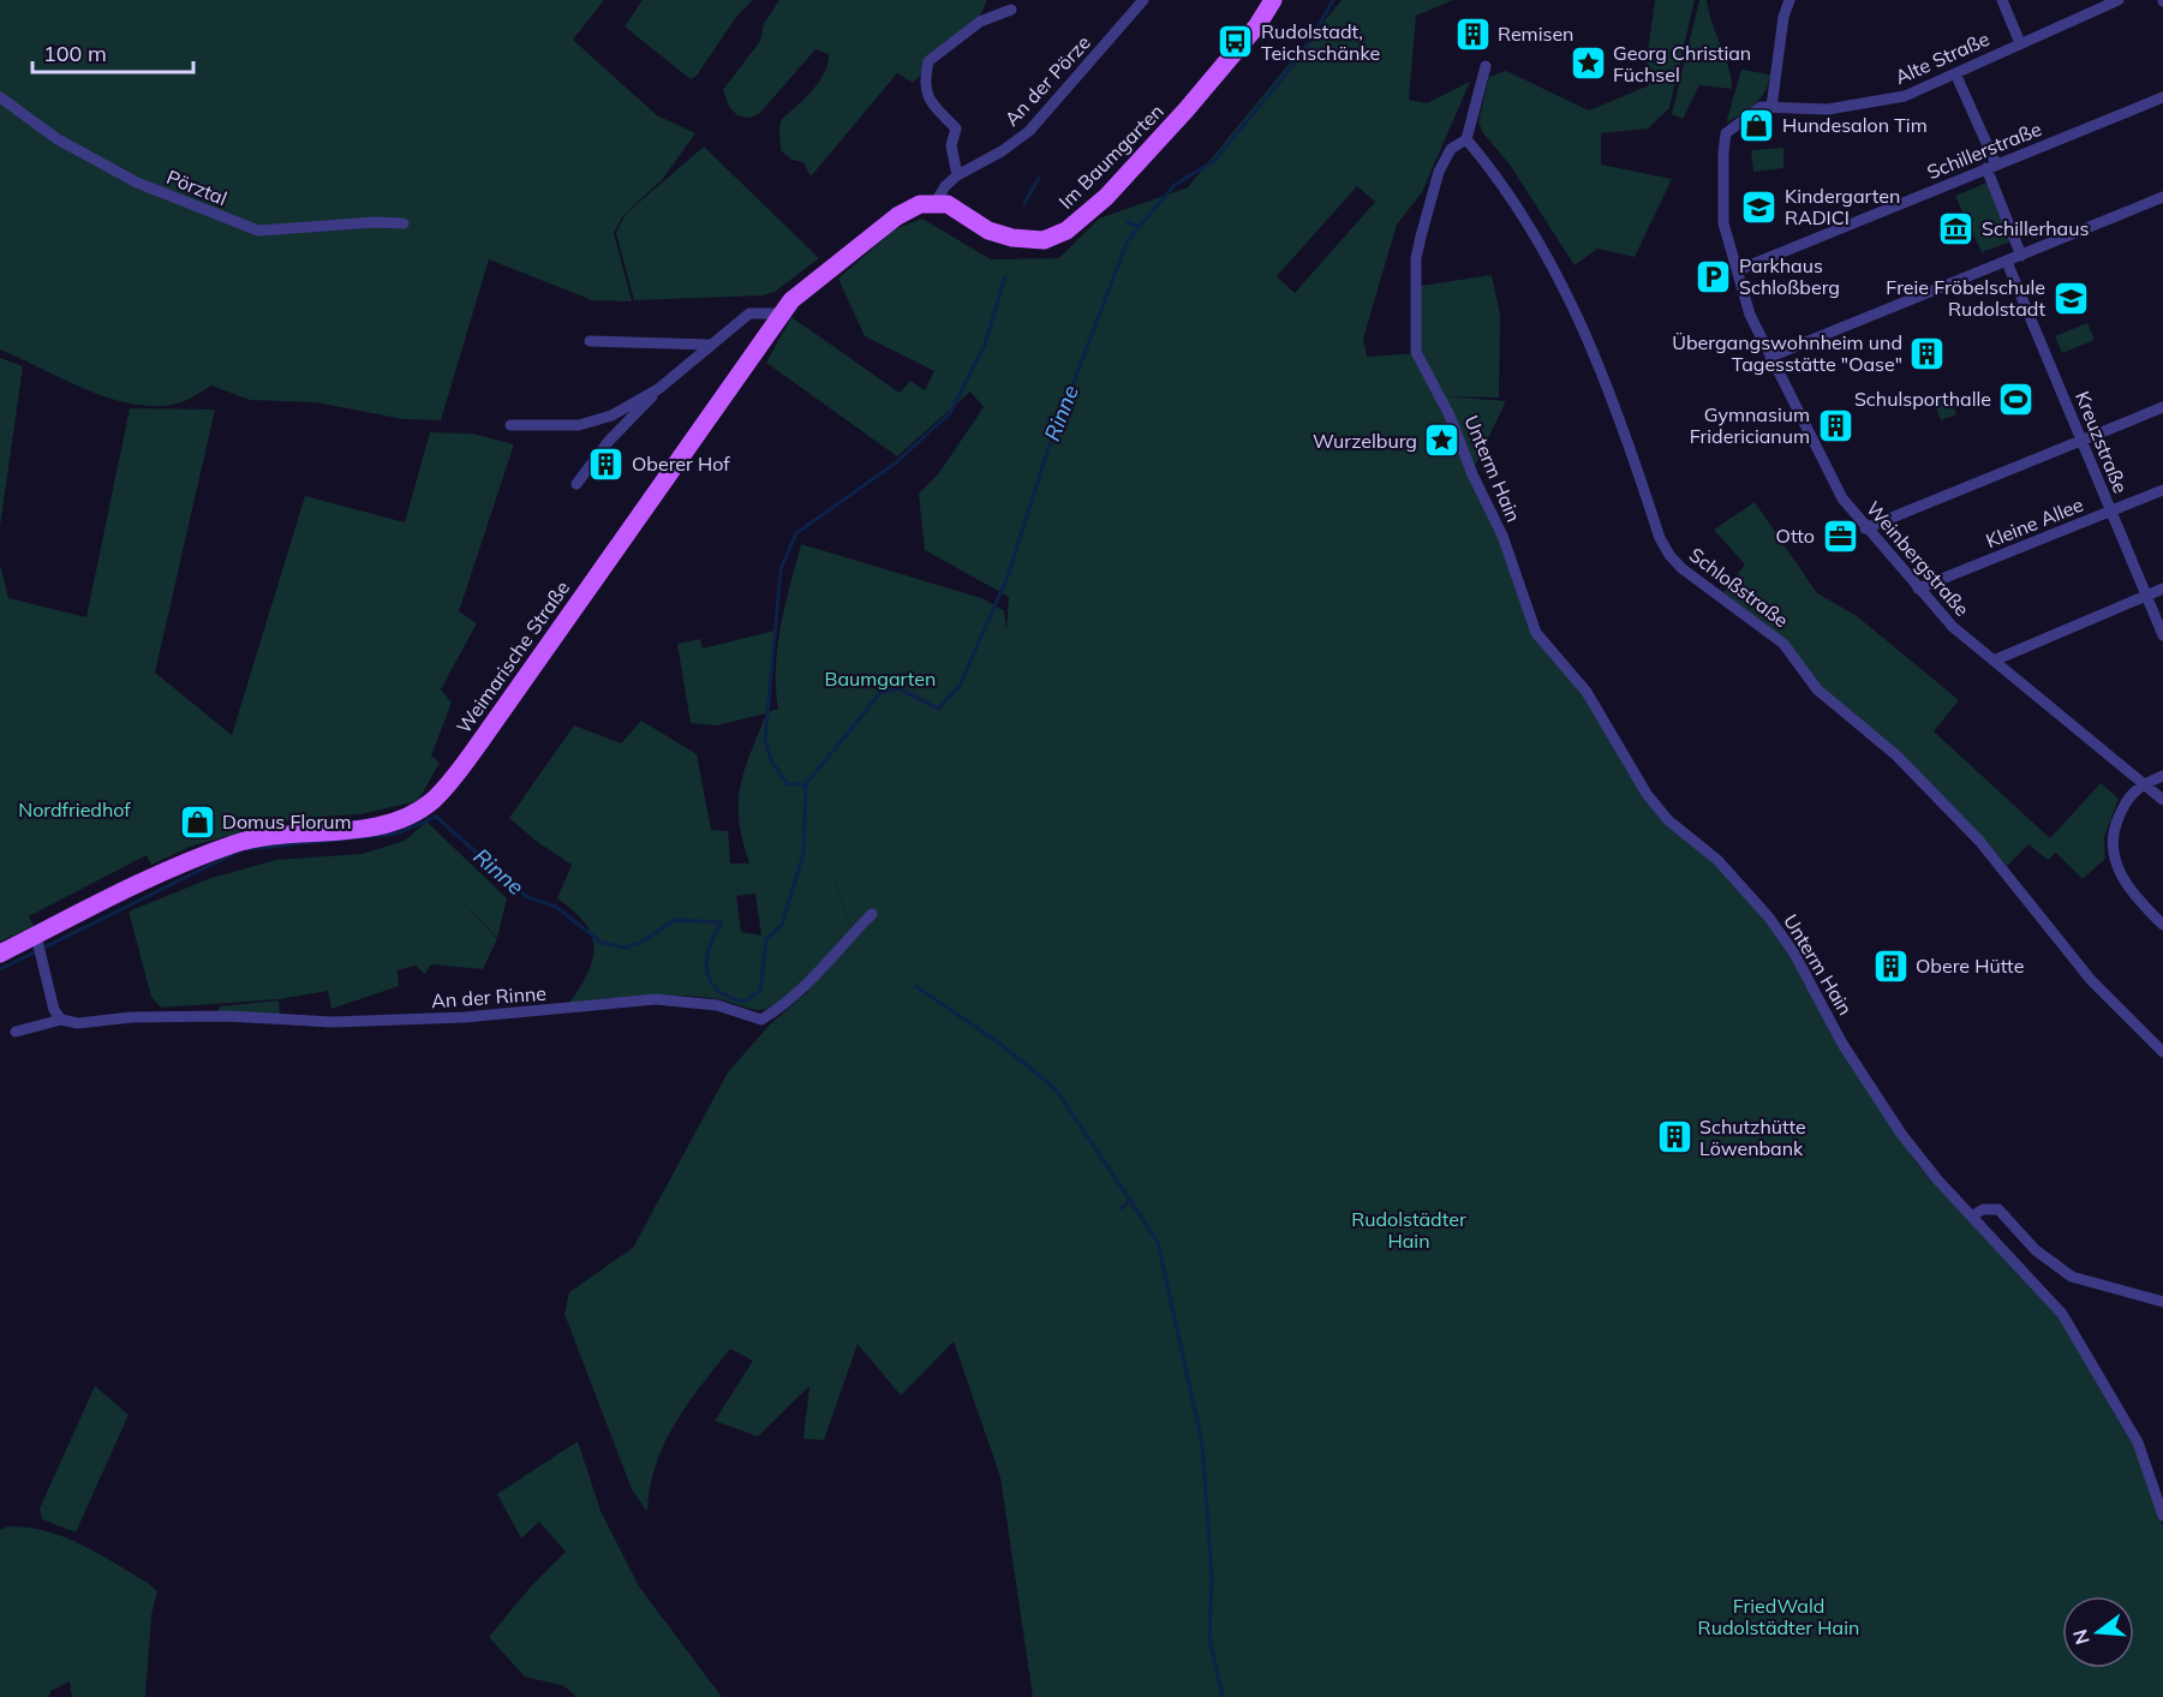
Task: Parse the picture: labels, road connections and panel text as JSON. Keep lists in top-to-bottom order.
{
  "streets": {
    "main road": ["Im Baumgarten", "Weimarische Straße"],
    "street": [
      "Alte Straße",
      "An der Pörze",
      "Schillerstraße",
      "Pörztal",
      "Kreuzstraße",
      "Unterm Hain",
      "Kleine Allee",
      "Weinbergstraße",
      "Schloßstraße",
      "An der Rinne"
    ]
  },
  "crossings": [
    ["Alte Straße", "Weinbergstraße"],
    ["An der Pörze", "Im Baumgarten"],
    ["An der Pörze", "Weimarische Straße"],
    ["Schillerstraße", "Weinbergstraße"],
    ["Im Baumgarten", "Weimarische Straße"],
    ["Kreuzstraße", "Kleine Allee"],
    ["Unterm Hain", "Schloßstraße"],
    ["Kleine Allee", "Weinbergstraße"]
  ],
  "water": ["Rinne"],
  "parks": [
    "Baumgarten",
    "Nordfriedhof",
    "Rudolstädter Hain",
    "FriedWald Rudolstädter Hain"
  ],
  "places": {
    "building": [
      "Remisen",
      "Übergangswohnheim und Tagesstätte \"Oase\"",
      "Gymnasium Fridericianum",
      "Oberer Hof",
      "Obere Hütte",
      "Schutzhütte Löwenbank"
    ],
    "bus stop": ["Rudolstadt, Teichschänke"],
    "place": ["Georg Christian Füchsel", "Wurzelburg"],
    "shop": ["Hundesalon Tim", "Domus Florum"],
    "school or university": ["Kindergarten RADICI", "Freie Fröbelschule Rudolstadt"],
    "museum": ["Schillerhaus"],
    "parking": ["Parkhaus Schloßberg"],
    "sports": ["Schulsporthalle"],
    "office": ["Otto"]
  },
  "scale_bar": "100 m",
  "north": "left"
}
